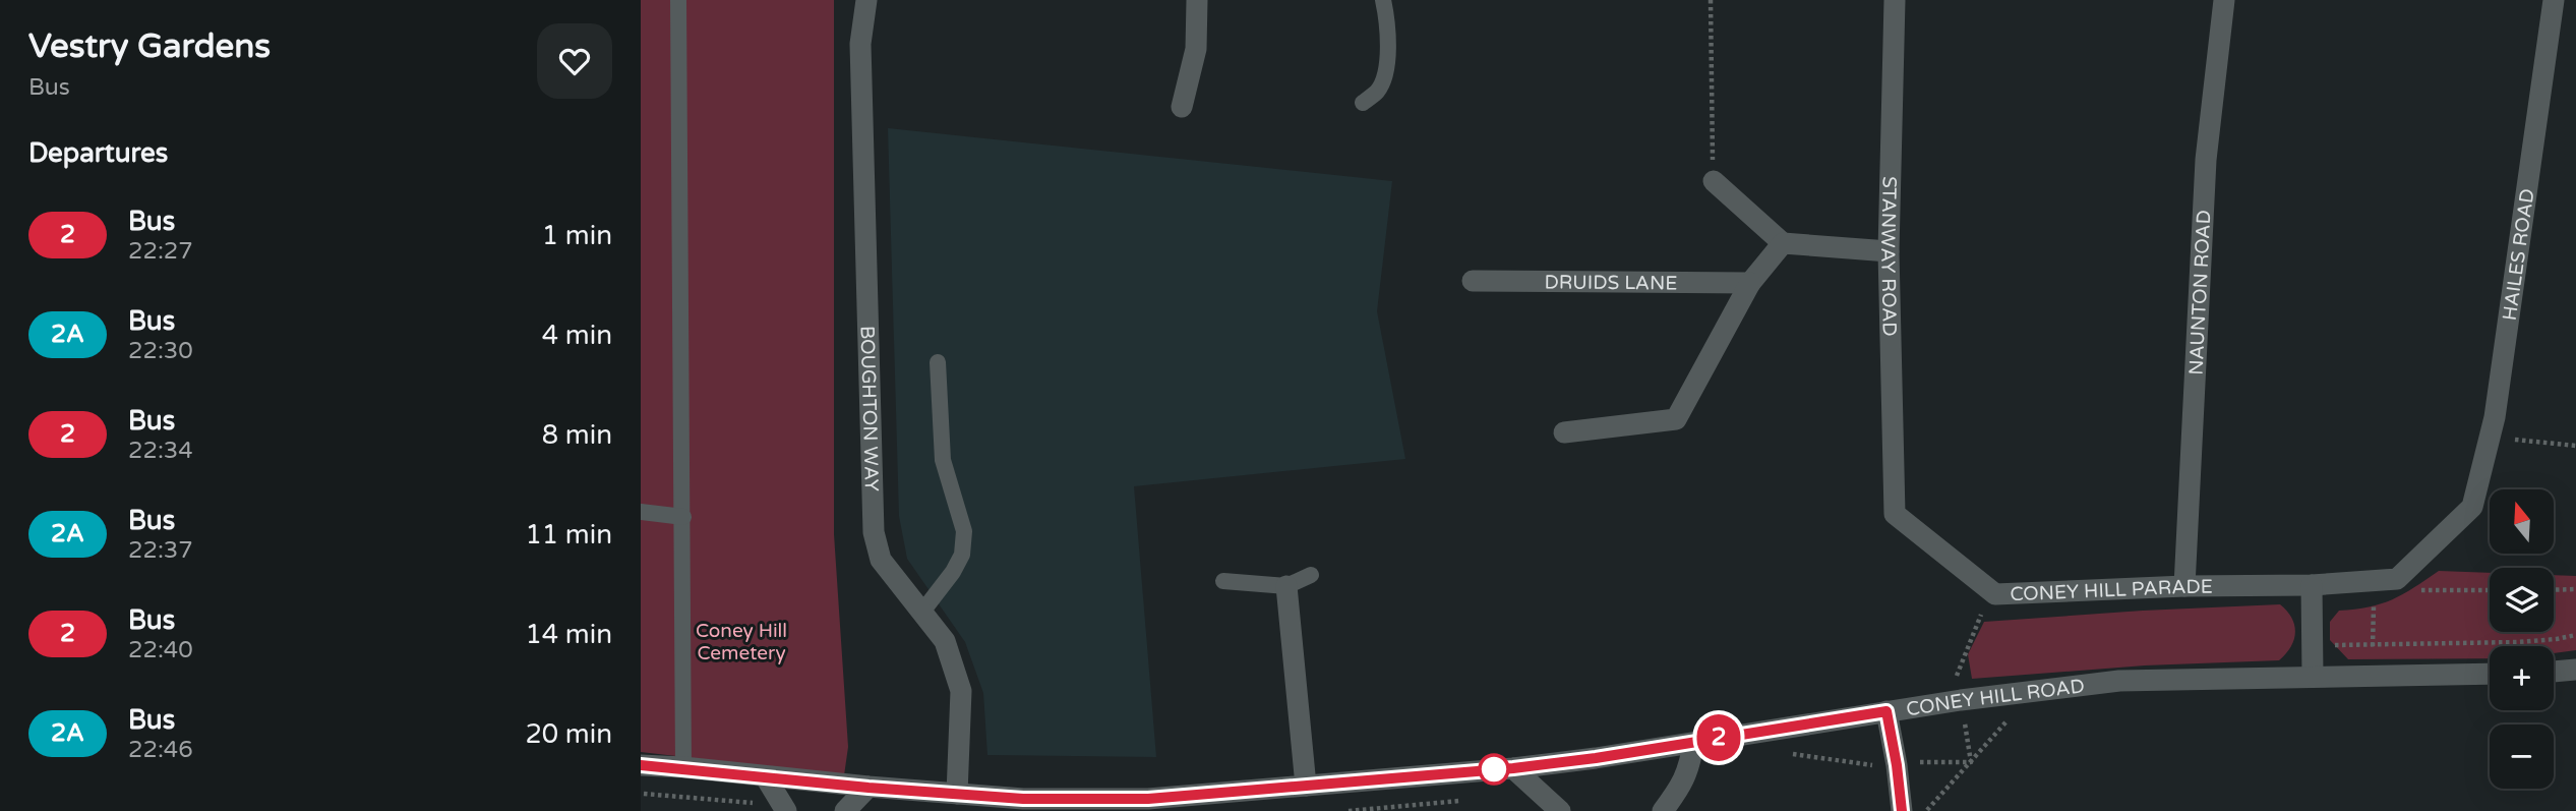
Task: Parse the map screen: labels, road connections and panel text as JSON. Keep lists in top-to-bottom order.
{
  "streets": {
    "street": [
      "HAILES ROAD",
      "STANWAY ROAD",
      "DRUIDS LANE",
      "NAUNTON ROAD",
      "BOUGHTON WAY",
      "CONEY HILL PARADE",
      "CONEY HILL ROAD"
    ]
  },
  "crossings": [
    ["HAILES ROAD", "CONEY HILL PARADE"],
    ["STANWAY ROAD", "CONEY HILL PARADE"],
    ["NAUNTON ROAD", "CONEY HILL PARADE"],
    ["BOUGHTON WAY", "CONEY HILL ROAD"]
  ],
  "parks": ["Coney Hill Cemetery"],
  "lines": ["bus line 2"],
  "north": "top",
  "page": {
    "heading": [
      ["Vestry Gardens", "Bus"],
      "Departures"
    ],
    "on_map": "2",
    "list": [
      {
        "mark": "2",
        "name": "Bus",
        "note": "22:27",
        "value": "1 min"
      },
      {
        "mark": "2A",
        "name": "Bus",
        "note": "22:30",
        "value": "4 min"
      },
      {
        "mark": "2",
        "name": "Bus",
        "note": "22:34",
        "value": "8 min"
      },
      {
        "mark": "2A",
        "name": "Bus",
        "note": "22:37",
        "value": "11 min"
      },
      {
        "mark": "2",
        "name": "Bus",
        "note": "22:40",
        "value": "14 min"
      },
      {
        "mark": "2A",
        "name": "Bus",
        "note": "22:46",
        "value": "20 min"
      }
    ],
    "map_buttons": ["+", "−"]
  }
}
